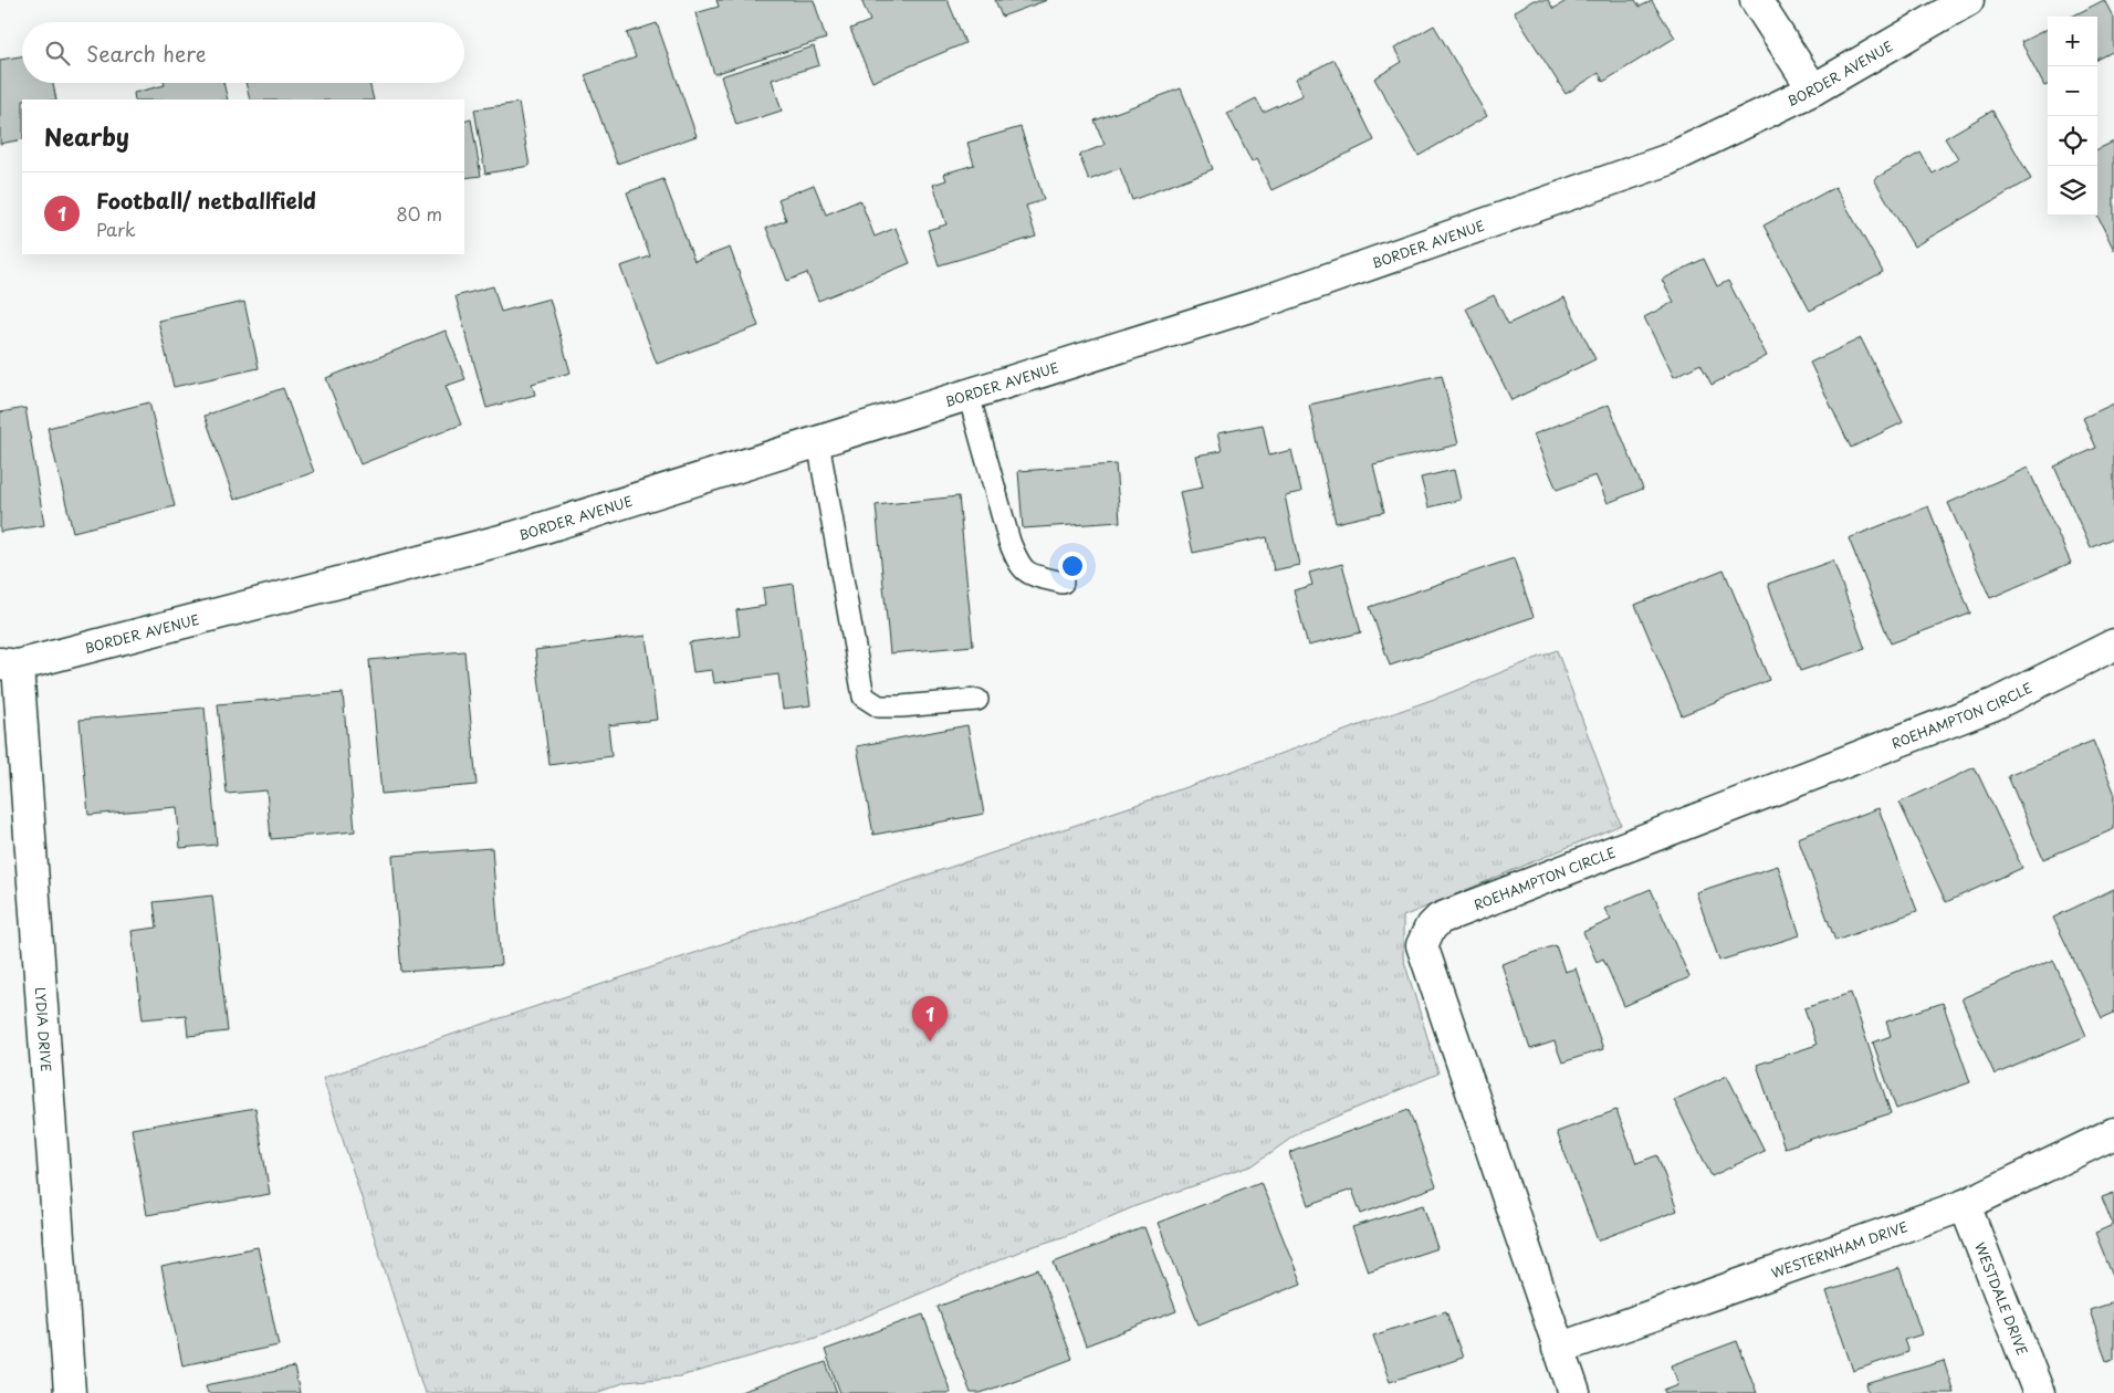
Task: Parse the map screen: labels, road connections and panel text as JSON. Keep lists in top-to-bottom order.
{
  "streets": {
    "street": [
      "BORDER AVENUE",
      "ROEHAMPTON CIRCLE",
      "LYDIA DRIVE",
      "WESTERNHAM DRIVE",
      "WESTDALE DRIVE"
    ]
  },
  "crossings": [
    ["BORDER AVENUE", "LYDIA DRIVE"],
    ["ROEHAMPTON CIRCLE", "WESTERNHAM DRIVE"],
    ["WESTERNHAM DRIVE", "WESTDALE DRIVE"]
  ],
  "page": {
    "map_buttons": ["+", "−"],
    "search": "Search here",
    "heading": "Nearby",
    "list": [
      {
        "mark": "1",
        "name": "Football/ netballfield",
        "note": "Park",
        "value": "80 m"
      }
    ],
    "pins": "1"
  }
}
